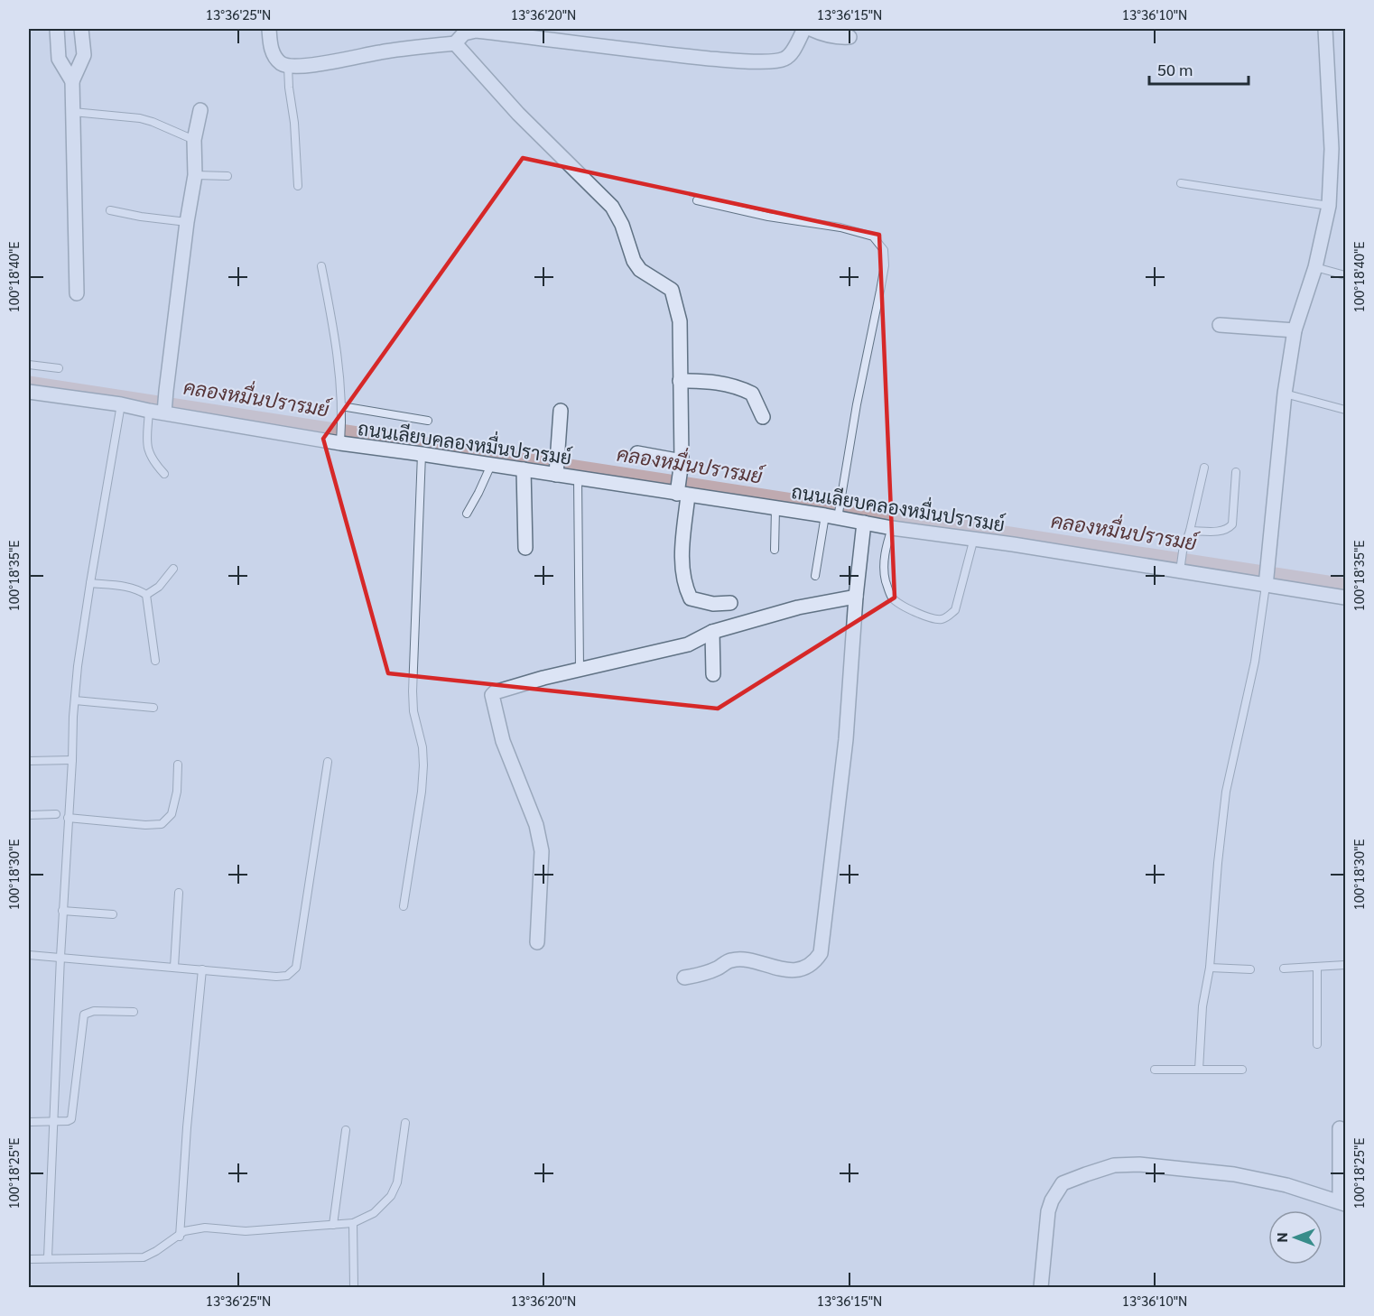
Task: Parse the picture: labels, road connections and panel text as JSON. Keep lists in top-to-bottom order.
{
  "streets": {
    "street": ["ถนนเลียบคลองหมื่นปรารมย์"]
  },
  "water": ["คลองหมื่นปรารมย์"],
  "scale_bar": "50 m",
  "north": "left",
  "coordinates": [
    "13°36'25\"N",
    "13°36'20\"N",
    "13°36'15\"N",
    "13°36'10\"N",
    "100°18'40\"E",
    "100°18'35\"E",
    "100°18'30\"E",
    "100°18'25\"E"
  ]
}
